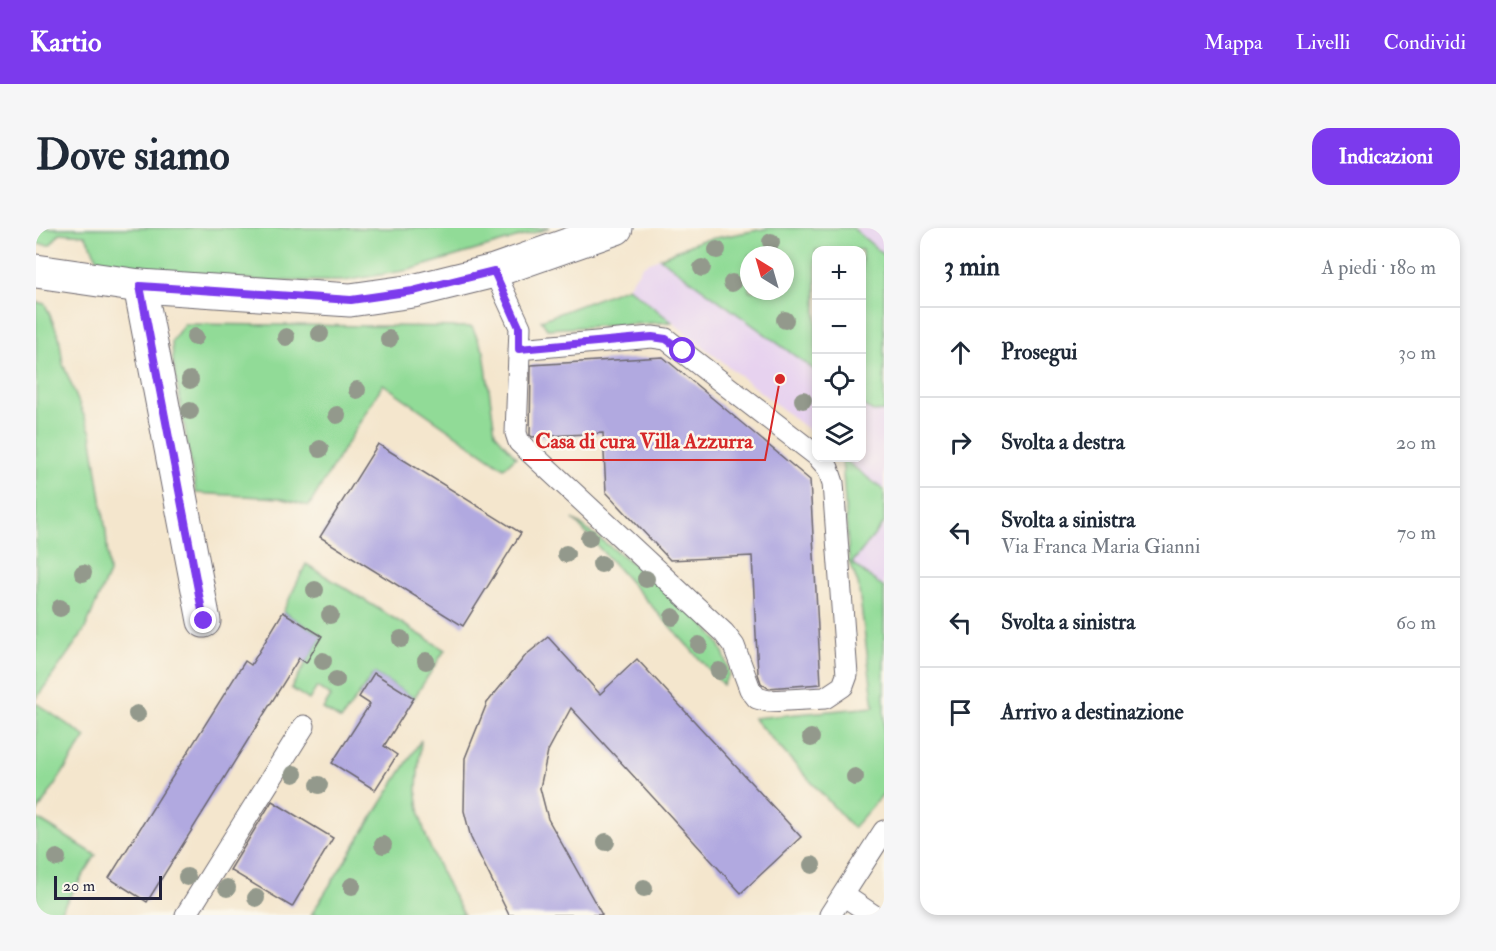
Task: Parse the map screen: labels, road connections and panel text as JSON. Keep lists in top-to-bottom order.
{
  "places": ["Casa di cura Villa Azzurra"],
  "scale_bar": "20 m",
  "north": "top left",
  "page": {
    "header": "Kartio",
    "nav": ["Mappa", "Livelli", "Condividi"],
    "buttons": "Indicazioni",
    "title": "Dove siamo",
    "heading": ["3 min", "A piedi · 180 m"],
    "map_buttons": ["+", "−"],
    "list": [
      ["Prosegui", "30 m"],
      ["Svolta a destra", "20 m"],
      ["Svolta a sinistra", "Via Franca Maria Gianni", "70 m"],
      ["Svolta a sinistra", "60 m"],
      "Arrivo a destinazione"
    ],
    "scale": "20 m"
  }
}
